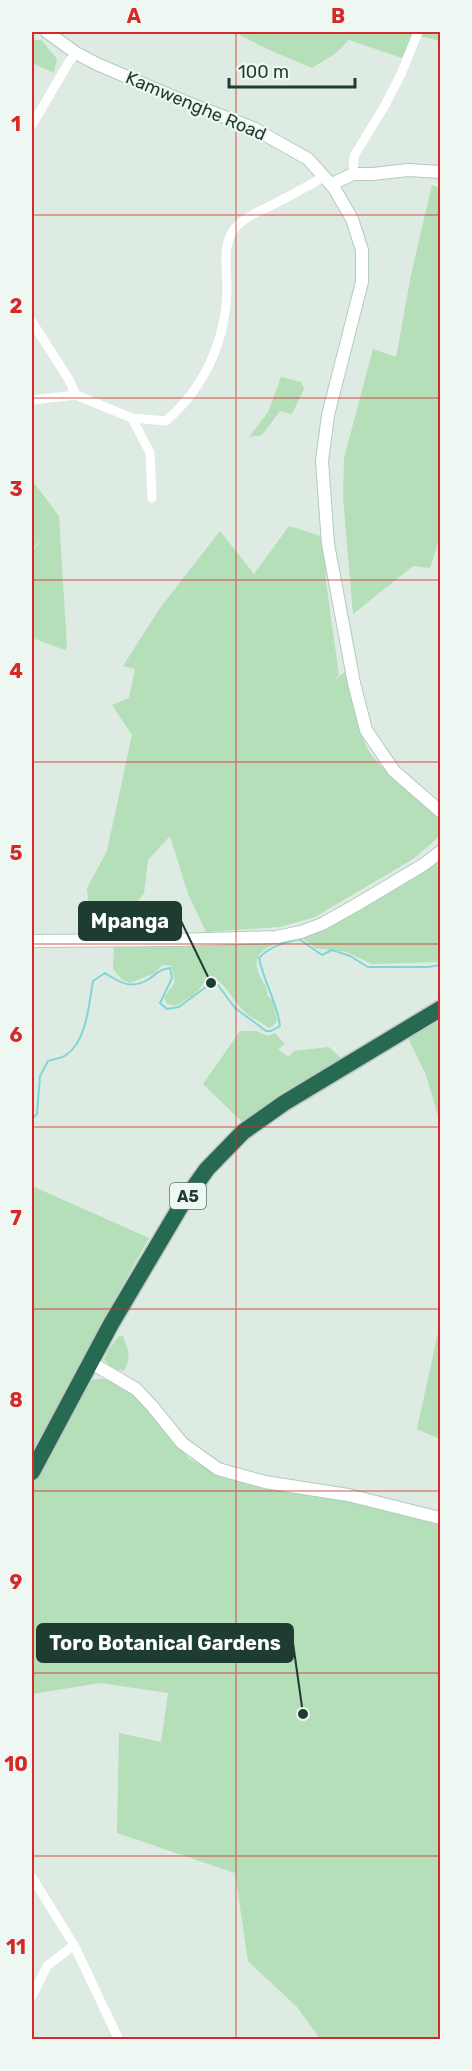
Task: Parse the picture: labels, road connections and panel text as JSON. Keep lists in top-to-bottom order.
{
  "streets": {
    "highway": ["A5"],
    "main road": ["Kamwenghe Road"]
  },
  "places": ["Mpanga", "Toro Botanical Gardens"],
  "scale_bar": "100 m",
  "grid": {
    "columns": ["A", "B"],
    "rows": [
      "1",
      "2",
      "3",
      "4",
      "5",
      "6",
      "7",
      "8",
      "9",
      "10",
      "11"
    ]
  }
}
